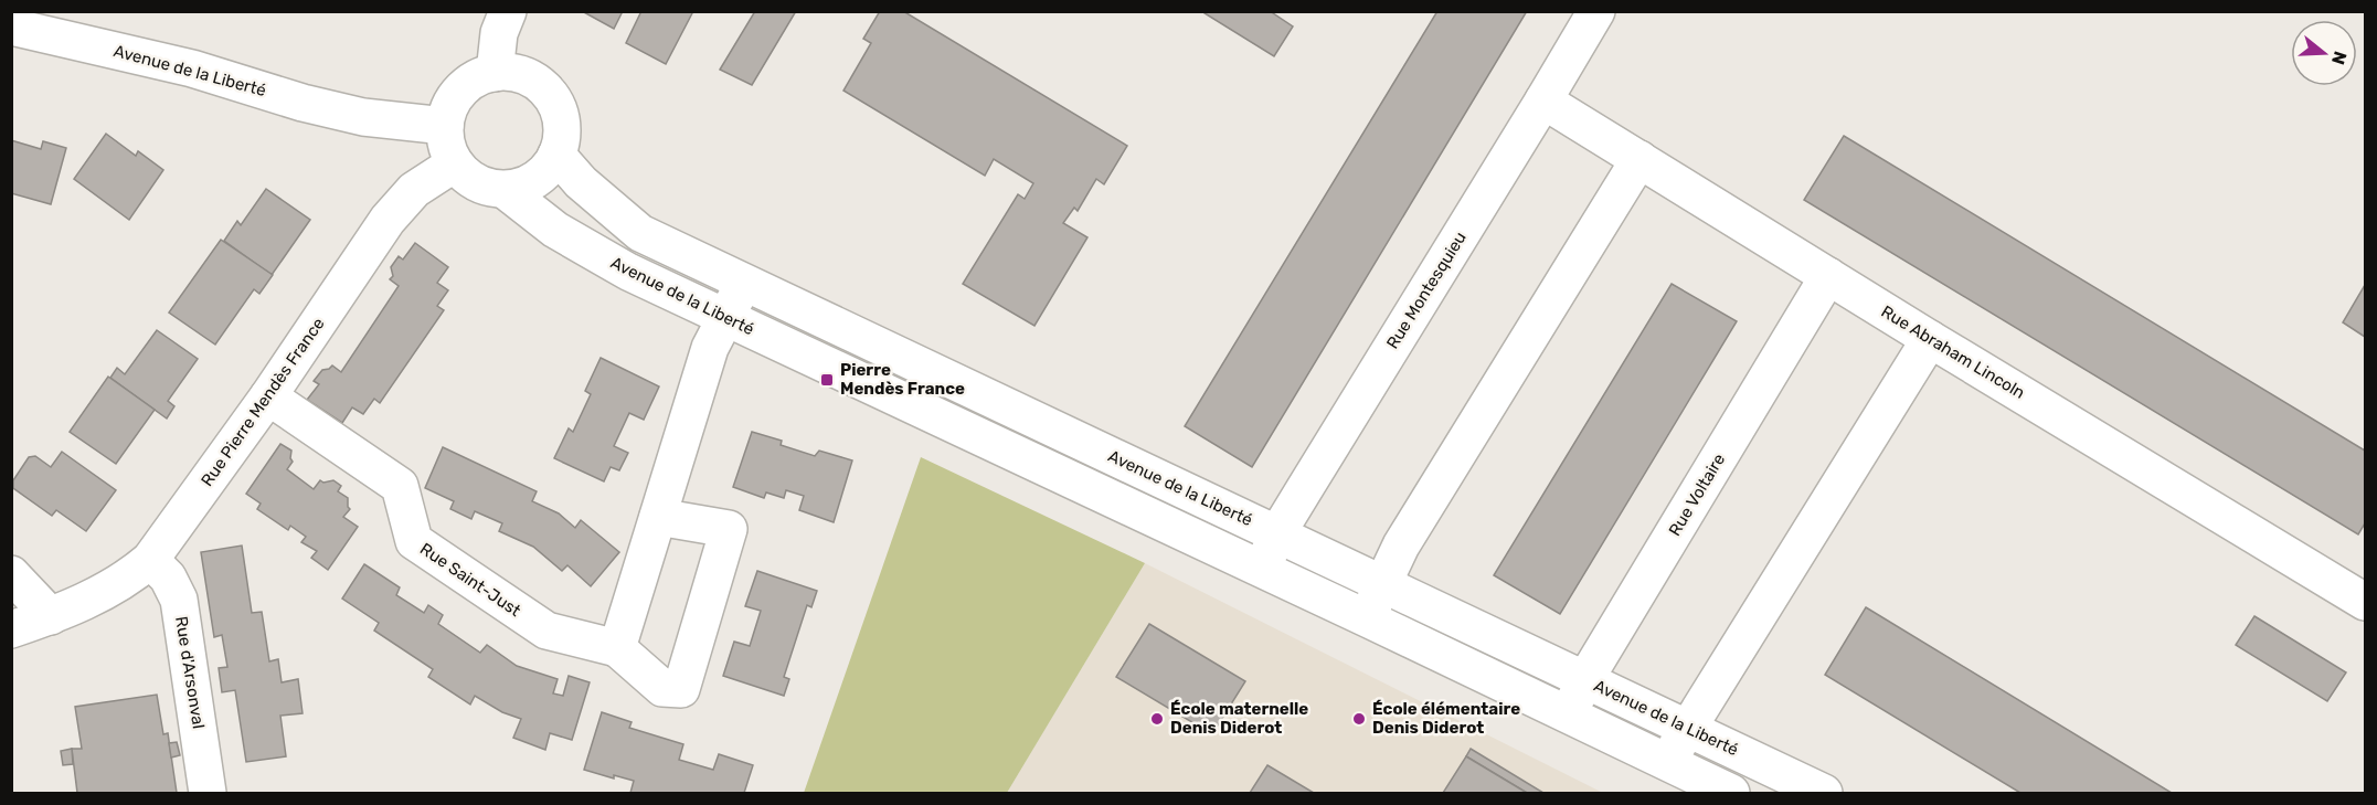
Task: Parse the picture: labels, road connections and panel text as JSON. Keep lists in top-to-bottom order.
{
  "streets": {
    "street": [
      "Avenue de la Liberté",
      "Rue Montesquieu",
      "Rue Abraham Lincoln",
      "Rue Pierre Mendès France",
      "Rue Voltaire",
      "Rue Saint-Just",
      "Rue d'Arsonval"
    ]
  },
  "crossings": [
    ["Avenue de la Liberté", "Rue Montesquieu"],
    ["Avenue de la Liberté", "Rue Pierre Mendès France"],
    ["Avenue de la Liberté", "Rue Voltaire"],
    ["Rue Montesquieu", "Rue Abraham Lincoln"],
    ["Rue Abraham Lincoln", "Rue Voltaire"],
    ["Rue Pierre Mendès France", "Rue Saint-Just"],
    ["Rue Pierre Mendès France", "Rue d'Arsonval"]
  ],
  "places": {
    "transit": ["Pierre Mendès France"],
    "other": ["École maternelle Denis Diderot", "École élémentaire Denis Diderot"]
  },
  "north": "right"
}
